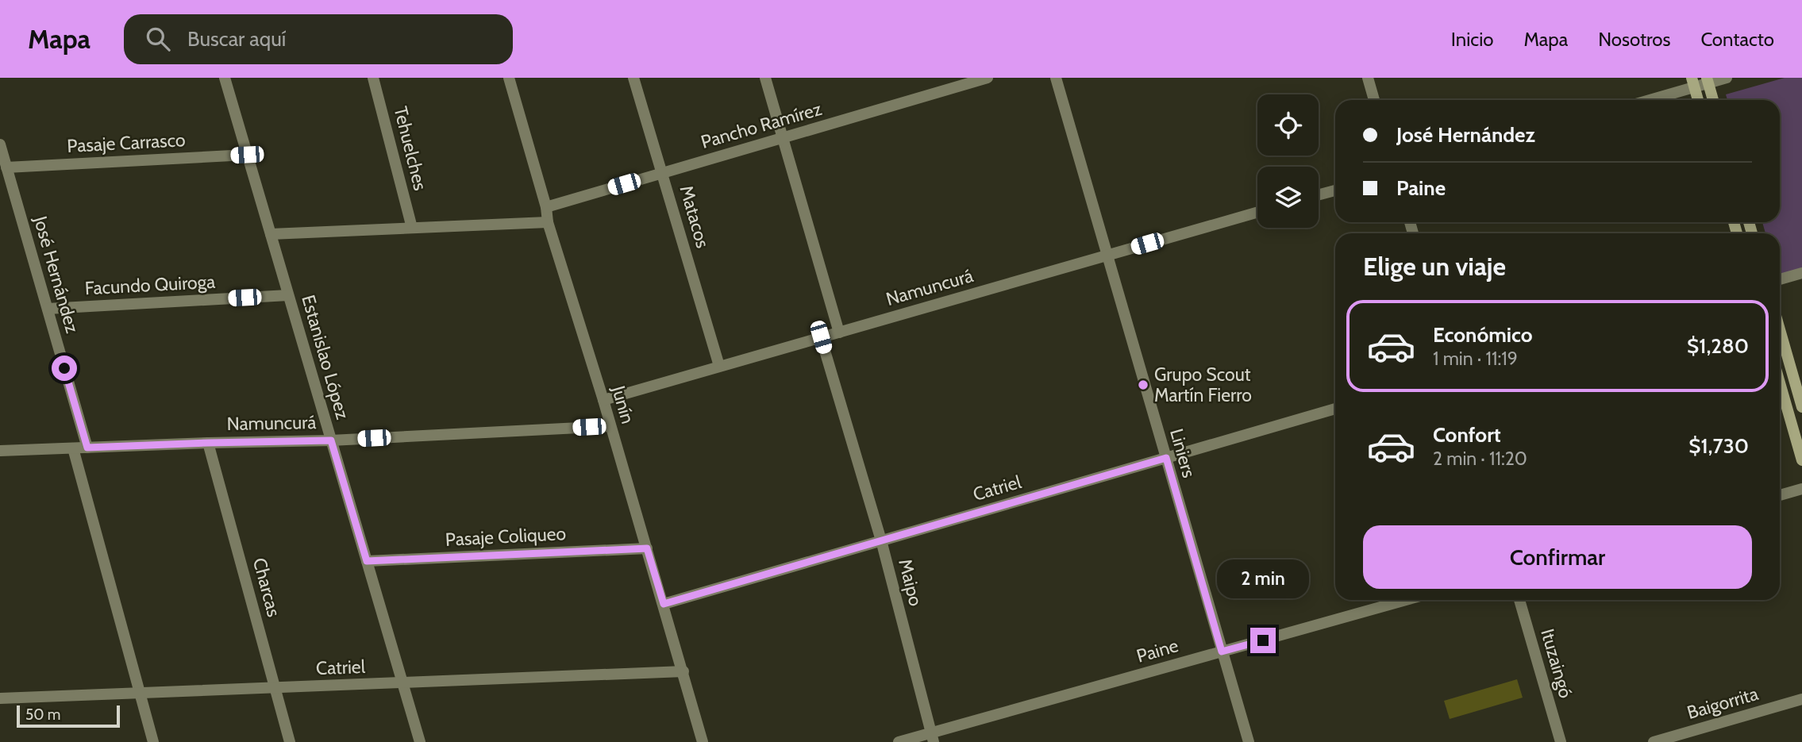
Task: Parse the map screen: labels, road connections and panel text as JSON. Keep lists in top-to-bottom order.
{
  "streets": {
    "street": [
      "Pancho Ramírez",
      "Pasaje Carrasco",
      "Tehuelches",
      "Matacos",
      "José Hernández",
      "Facundo Quiroga",
      "Namuncurá",
      "Estanislao López",
      "Junín",
      "Liniers",
      "Catriel",
      "Pasaje Coliqueo",
      "Maipo",
      "Charcas",
      "Paine",
      "Ituzaingó",
      "Baigorrita"
    ]
  },
  "crossings": [
    ["Pancho Ramírez", "Matacos"],
    ["Pancho Ramírez", "Junín"],
    ["Pasaje Carrasco", "José Hernández"],
    ["Pasaje Carrasco", "Estanislao López"],
    ["Matacos", "Namuncurá"],
    ["José Hernández", "Facundo Quiroga"],
    ["José Hernández", "Namuncurá"],
    ["Facundo Quiroga", "Estanislao López"],
    ["Namuncurá", "Estanislao López"],
    ["Namuncurá", "Junín"],
    ["Namuncurá", "Liniers"],
    ["Namuncurá", "Maipo"],
    ["Namuncurá", "Charcas"],
    ["Estanislao López", "Catriel"],
    ["Estanislao López", "Pasaje Coliqueo"],
    ["Junín", "Catriel"],
    ["Junín", "Pasaje Coliqueo"],
    ["Liniers", "Catriel"],
    ["Liniers", "Paine"],
    ["Catriel", "Maipo"],
    ["Catriel", "Charcas"],
    ["Maipo", "Paine"]
  ],
  "places": ["Grupo Scout Martín Fierro"],
  "scale_bar": "50 m",
  "page": {
    "header": "Mapa",
    "search": "Buscar aquí",
    "nav": [
      "Inicio",
      "Mapa",
      "Nosotros",
      "Contacto"
    ],
    "banner": ["José Hernández", "Paine"],
    "heading": "Elige un viaje",
    "list": [
      {
        "name": "Económico",
        "note": "1 min · 11:19",
        "value": "$1,280"
      },
      {
        "name": "Confort",
        "note": "2 min · 11:20",
        "value": "$1,730"
      }
    ],
    "buttons": "Confirmar",
    "bubble": "2 min",
    "scale": "50 m"
  }
}
